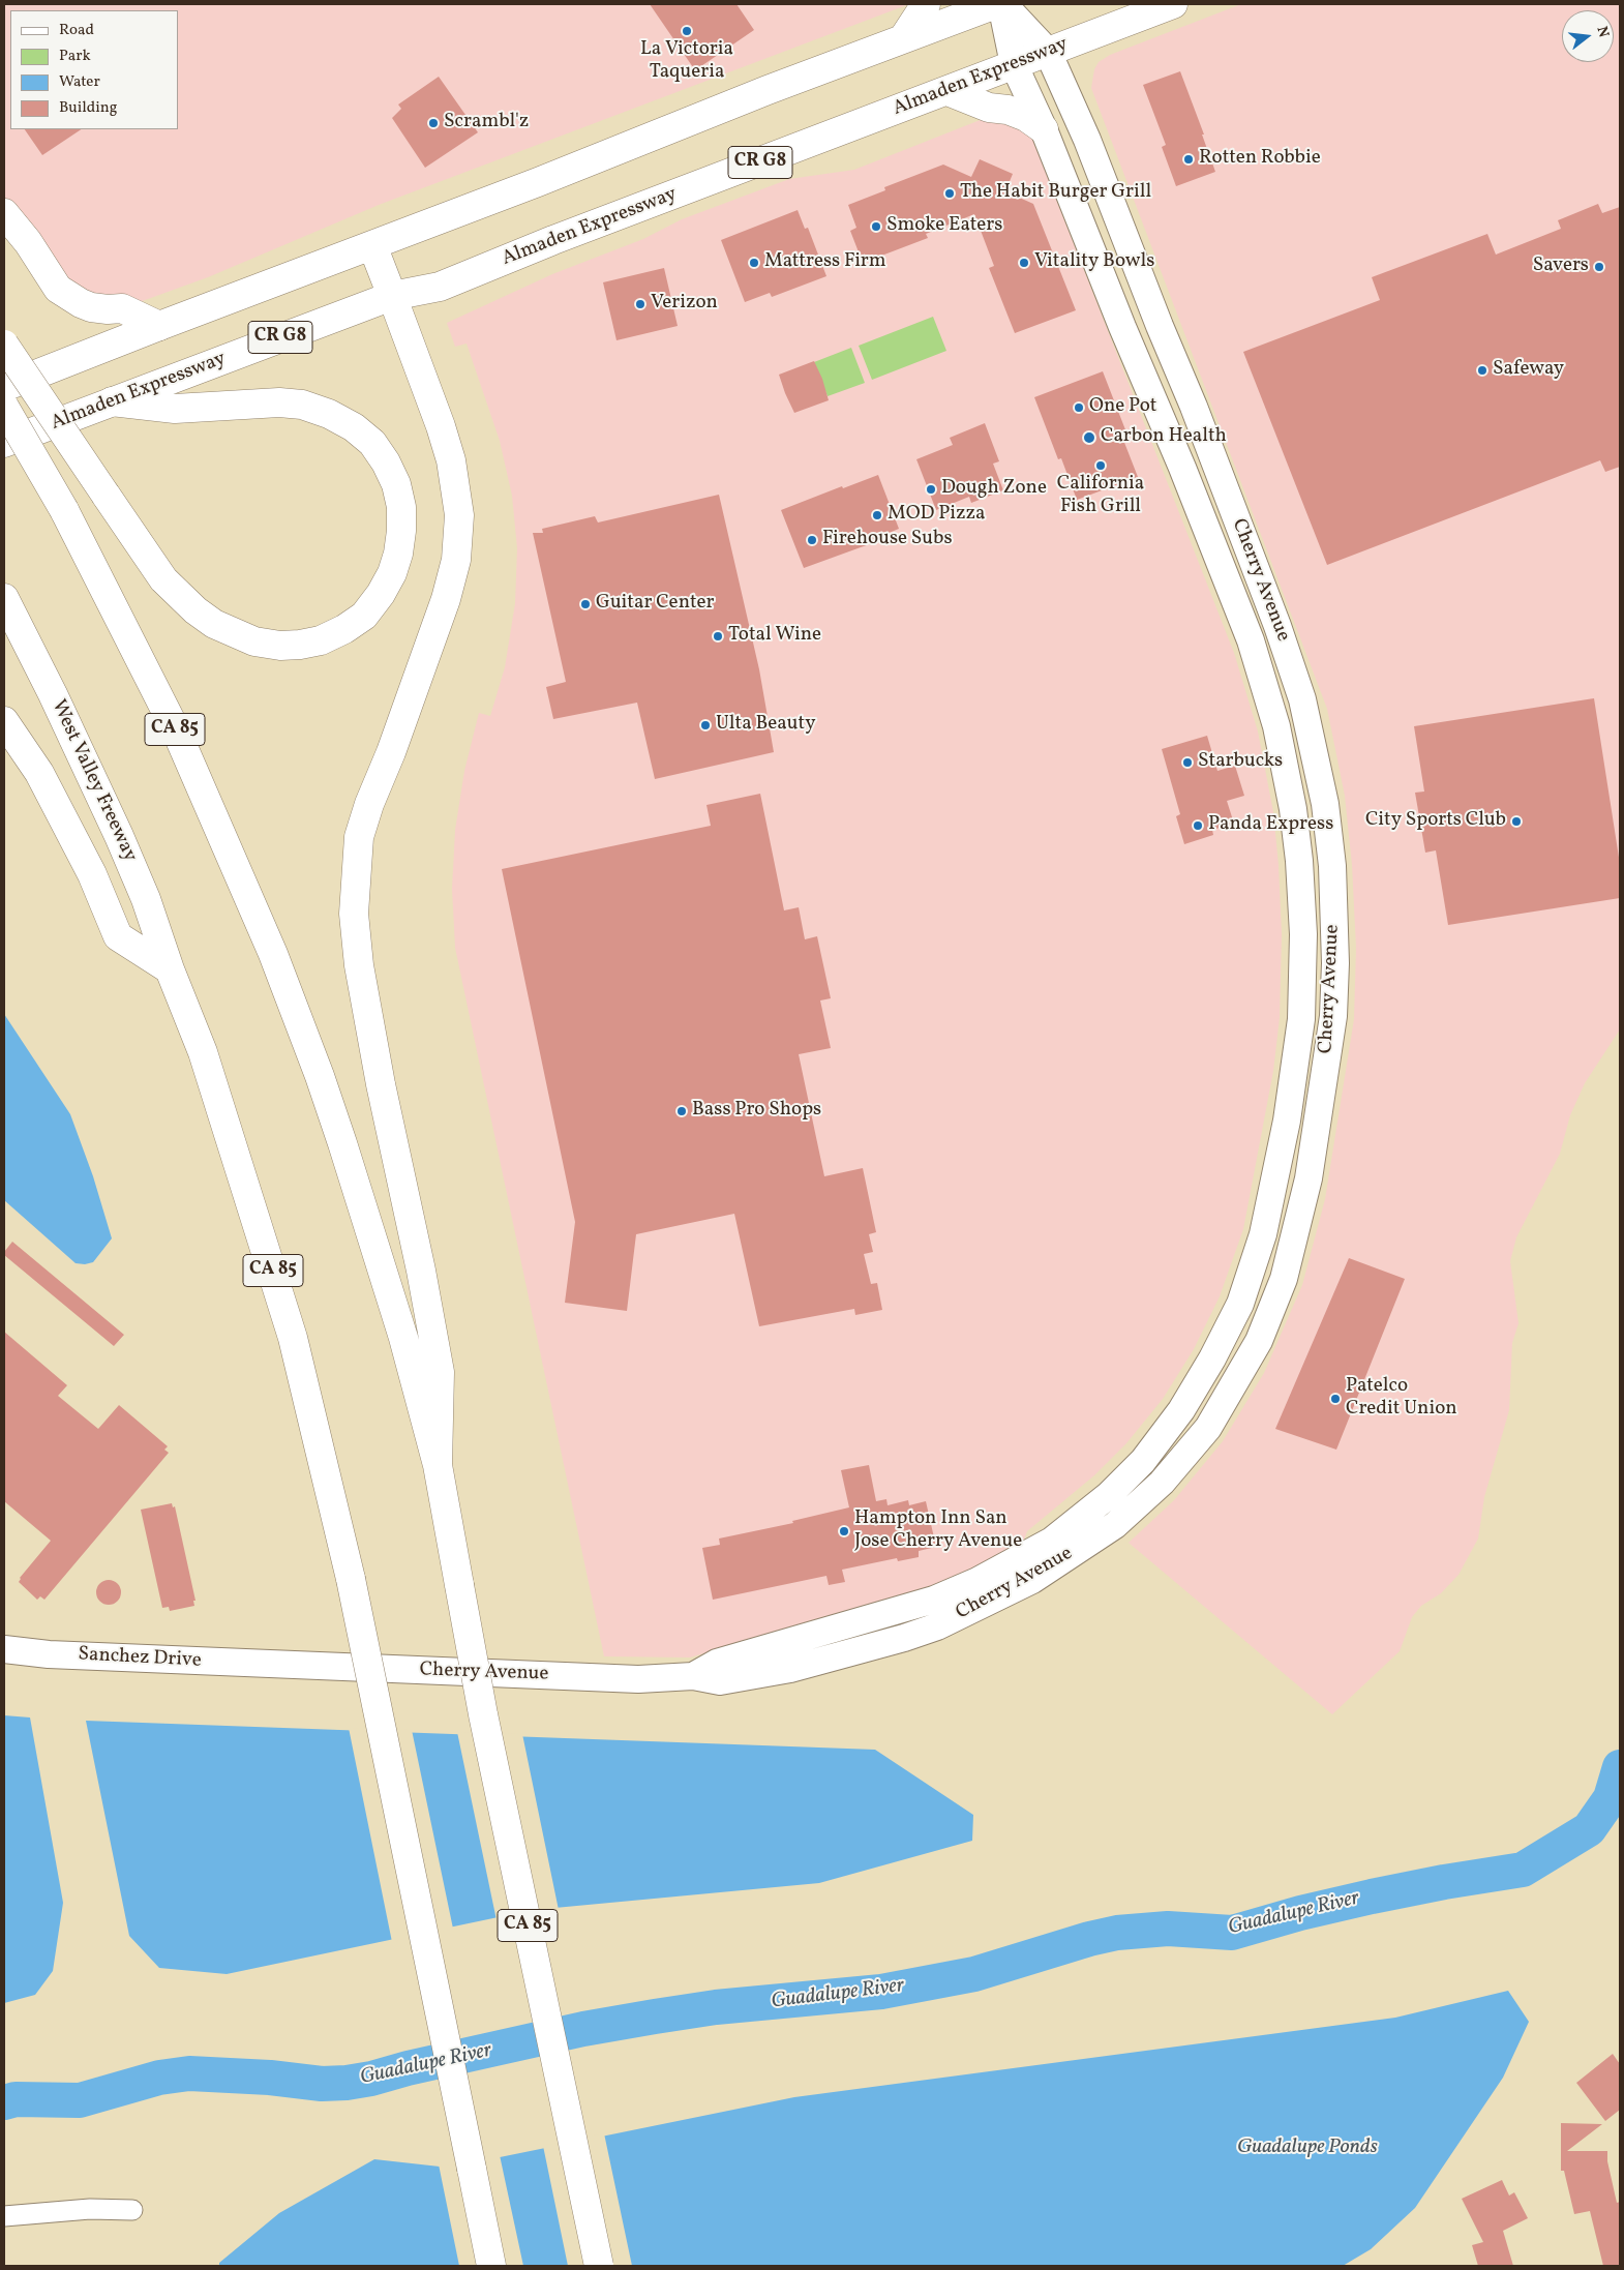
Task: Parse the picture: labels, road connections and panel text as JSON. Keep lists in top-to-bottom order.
{
  "streets": {
    "main road": [
      "Almaden Expressway",
      "CR G8",
      "CA 85",
      "West Valley Freeway"
    ],
    "street": ["Cherry Avenue", "Sanchez Drive"]
  },
  "crossings": [
    ["Almaden Expressway", "Cherry Avenue"],
    ["Cherry Avenue", "Sanchez Drive"],
    ["CA 85", "West Valley Freeway"]
  ],
  "water": ["Guadalupe River", "Guadalupe Ponds"],
  "places": [
    "La Victoria Taqueria",
    "Scrambl'z",
    "Rotten Robbie",
    "The Habit Burger Grill",
    "Smoke Eaters",
    "Mattress Firm",
    "Vitality Bowls",
    "Savers",
    "Verizon",
    "Safeway",
    "One Pot",
    "Carbon Health",
    "California Fish Grill",
    "Dough Zone",
    "MOD Pizza",
    "Firehouse Subs",
    "Guitar Center",
    "Total Wine",
    "Ulta Beauty",
    "Starbucks",
    "City Sports Club",
    "Panda Express",
    "Bass Pro Shops",
    "Patelco Credit Union",
    "Hampton Inn San Jose Cherry Avenue"
  ],
  "legend": [
    "Road",
    "Park",
    "Water",
    "Building"
  ],
  "north": "right"
}
